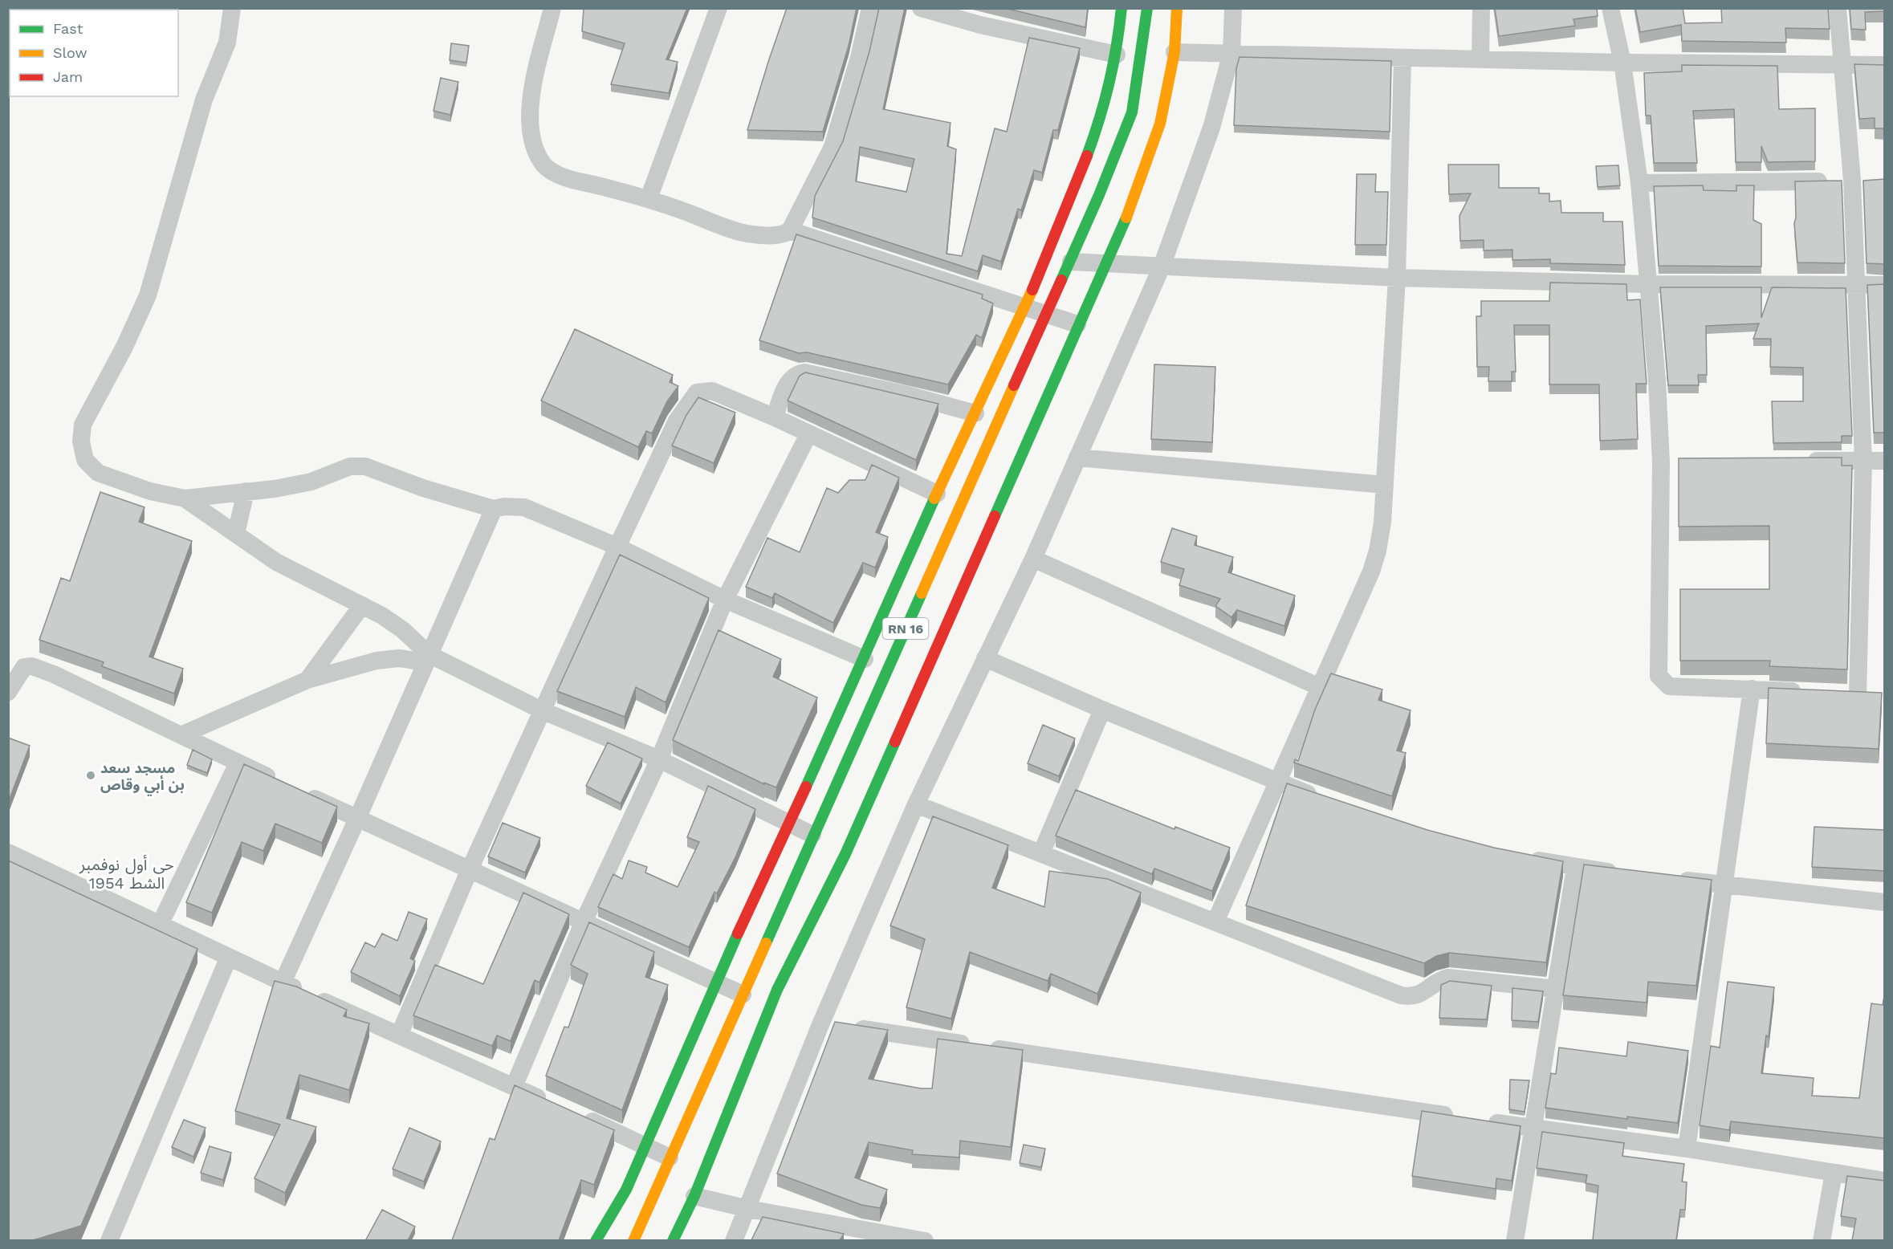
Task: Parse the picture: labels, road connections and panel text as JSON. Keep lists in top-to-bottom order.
{
  "streets": {
    "main road": ["RN 16"]
  },
  "districts": ["حي أول نوفمبر 1954 الشط"],
  "places": ["مسجد سعد بن أبي وقاص"],
  "legend": ["Fast", "Slow", "Jam"]
}
